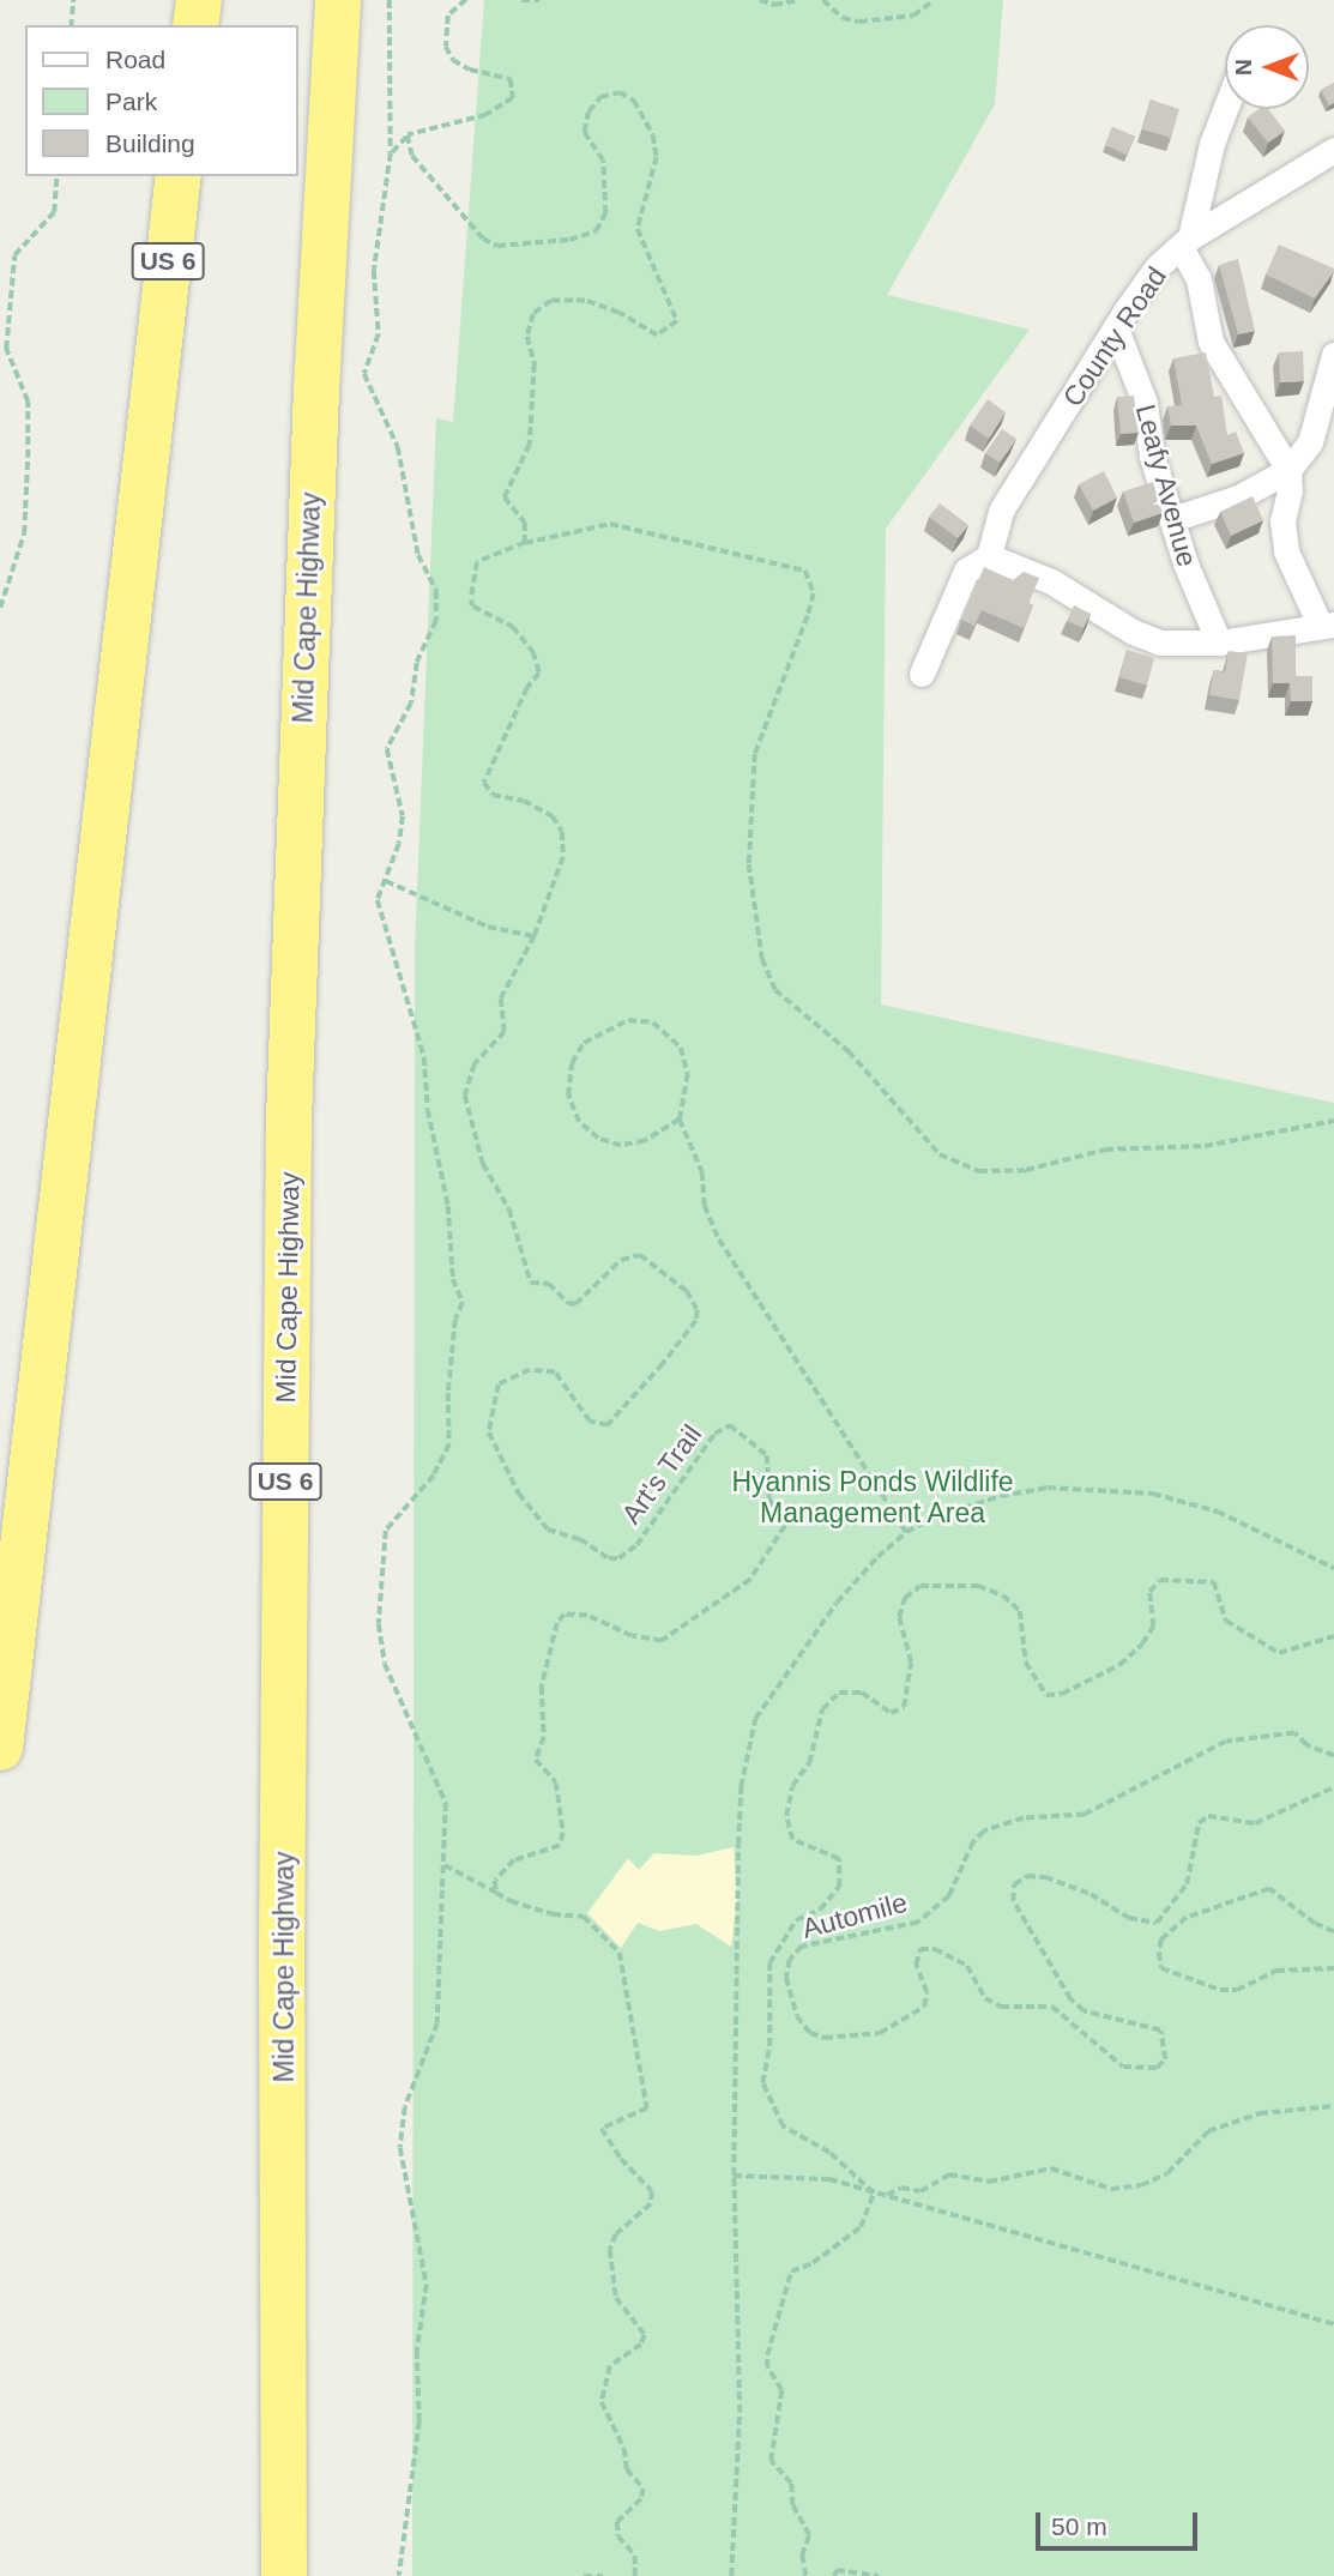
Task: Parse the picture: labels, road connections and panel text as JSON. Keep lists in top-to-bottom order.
{
  "streets": {
    "highway": ["US 6", "Mid Cape Highway"],
    "street": ["County Road", "Leafy Avenue"],
    "path": ["Art's Trail", "Automile"]
  },
  "crossings": [
    ["County Road", "Leafy Avenue"]
  ],
  "parks": ["Hyannis Ponds Wildlife Management Area"],
  "legend": ["Road", "Park", "Building"],
  "scale_bar": "50 m",
  "north": "left"
}
